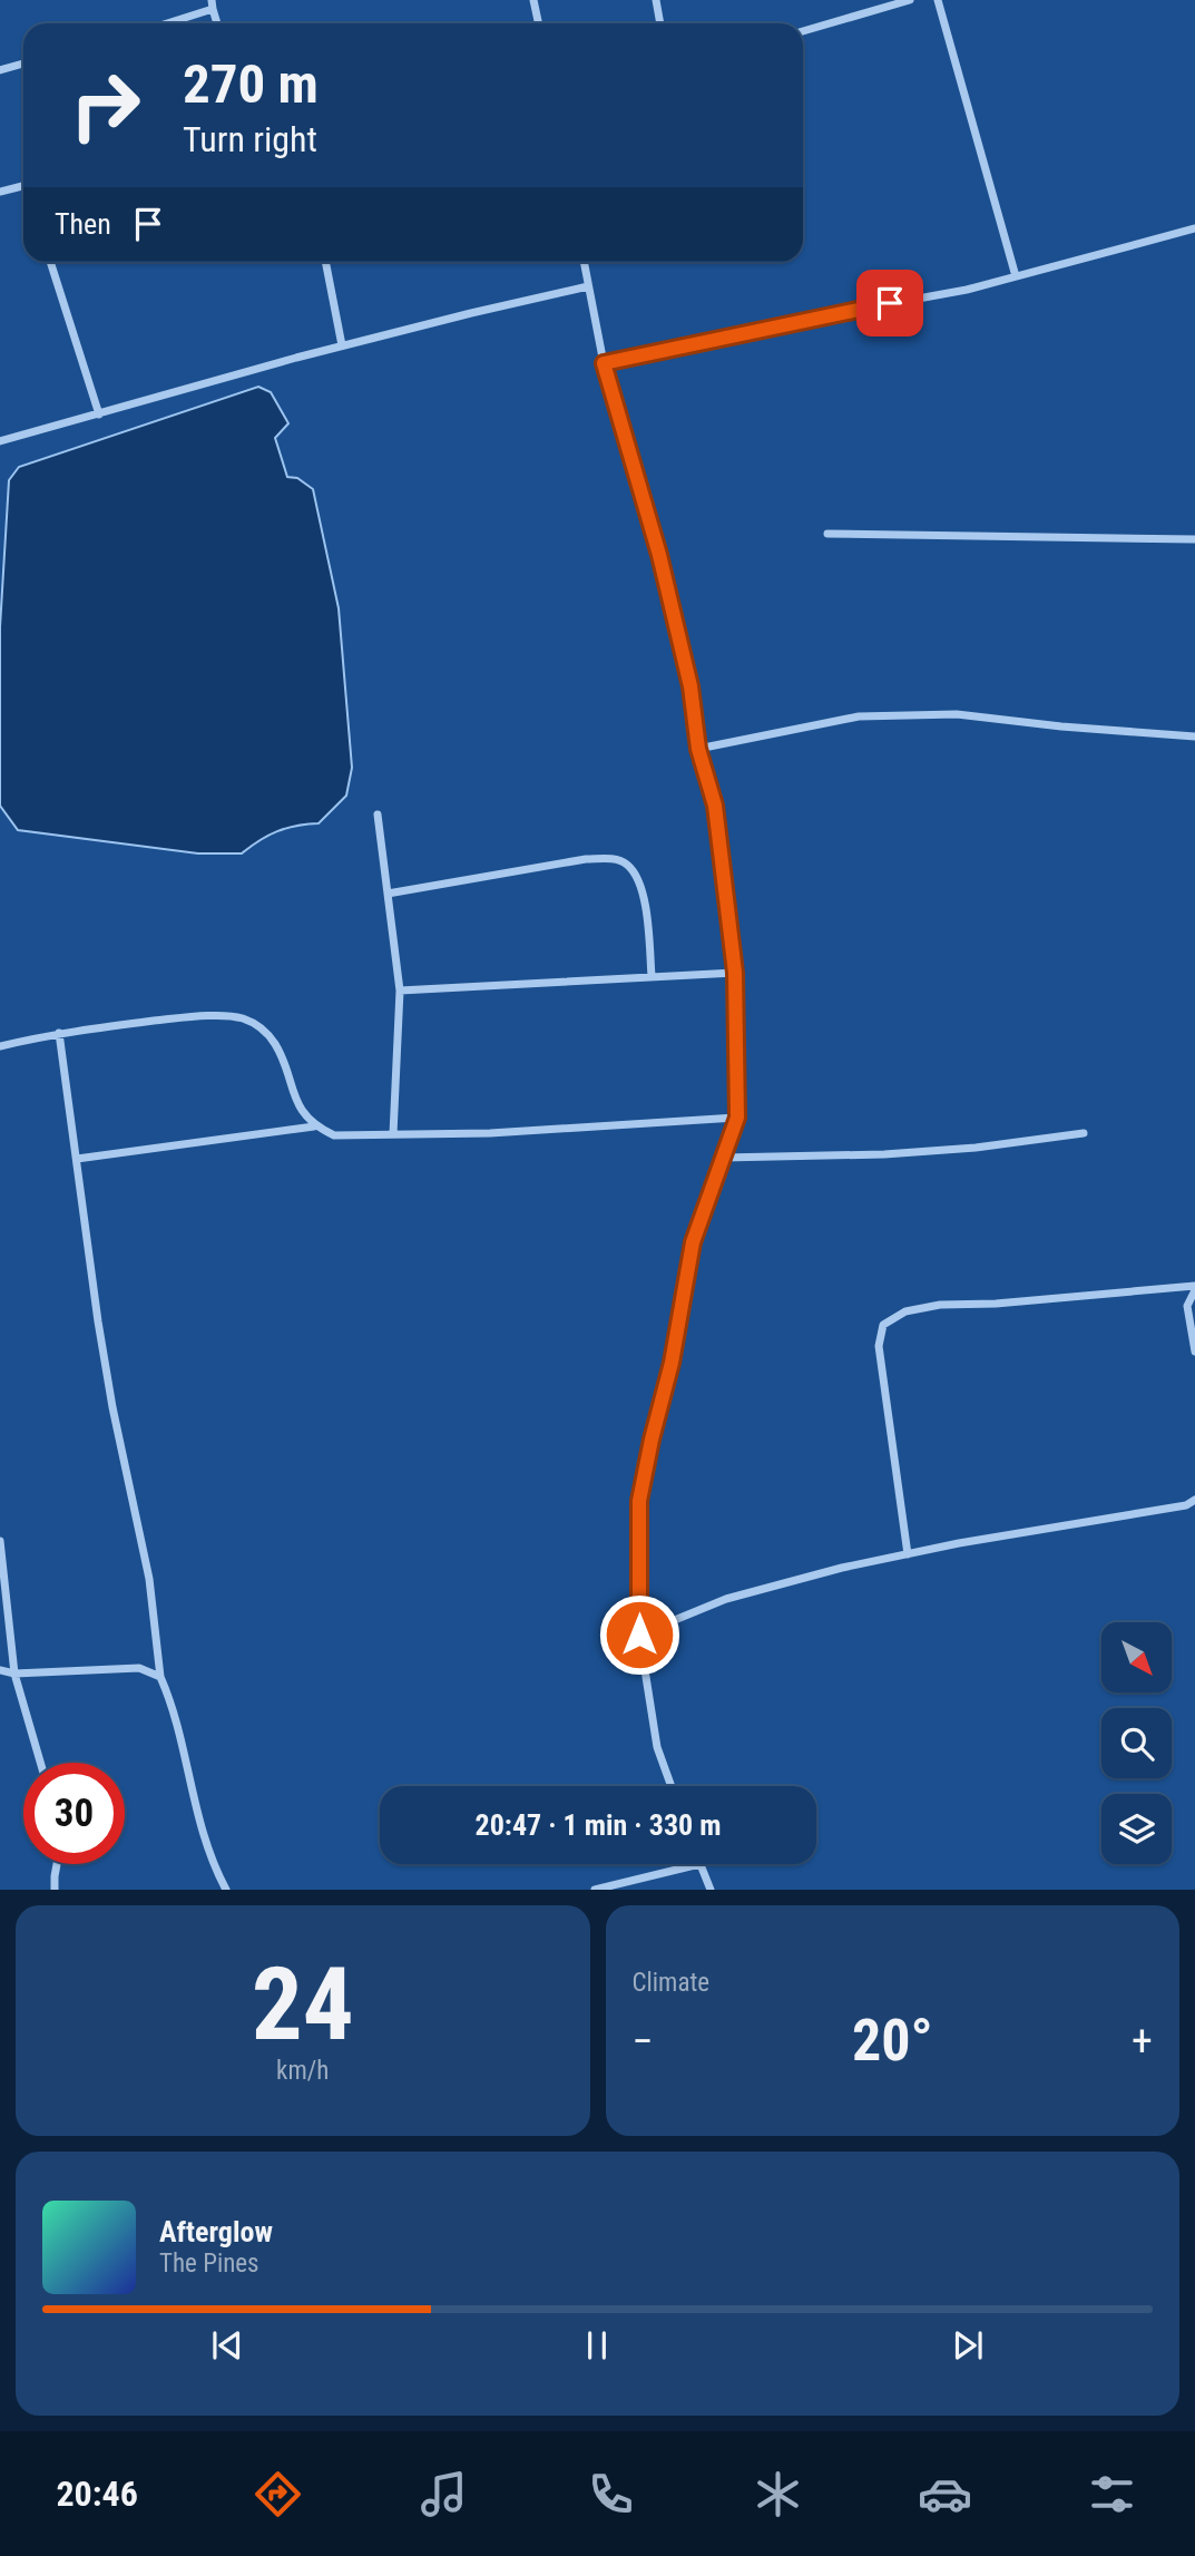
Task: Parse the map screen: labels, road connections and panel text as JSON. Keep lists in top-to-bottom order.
{
  "north": "bottom right",
  "page": {
    "turn": ["270 m", "Turn right"],
    "then": "Then",
    "limit": "30",
    "trip": "20:47 · 1 min · 330 m",
    "tile": [
      ["24", "km/h"],
      "Climate"
    ],
    "heat": ["−", "20°", "+"],
    "song": ["Afterglow", "The Pines"],
    "tabs": "20:46"
  }
}
